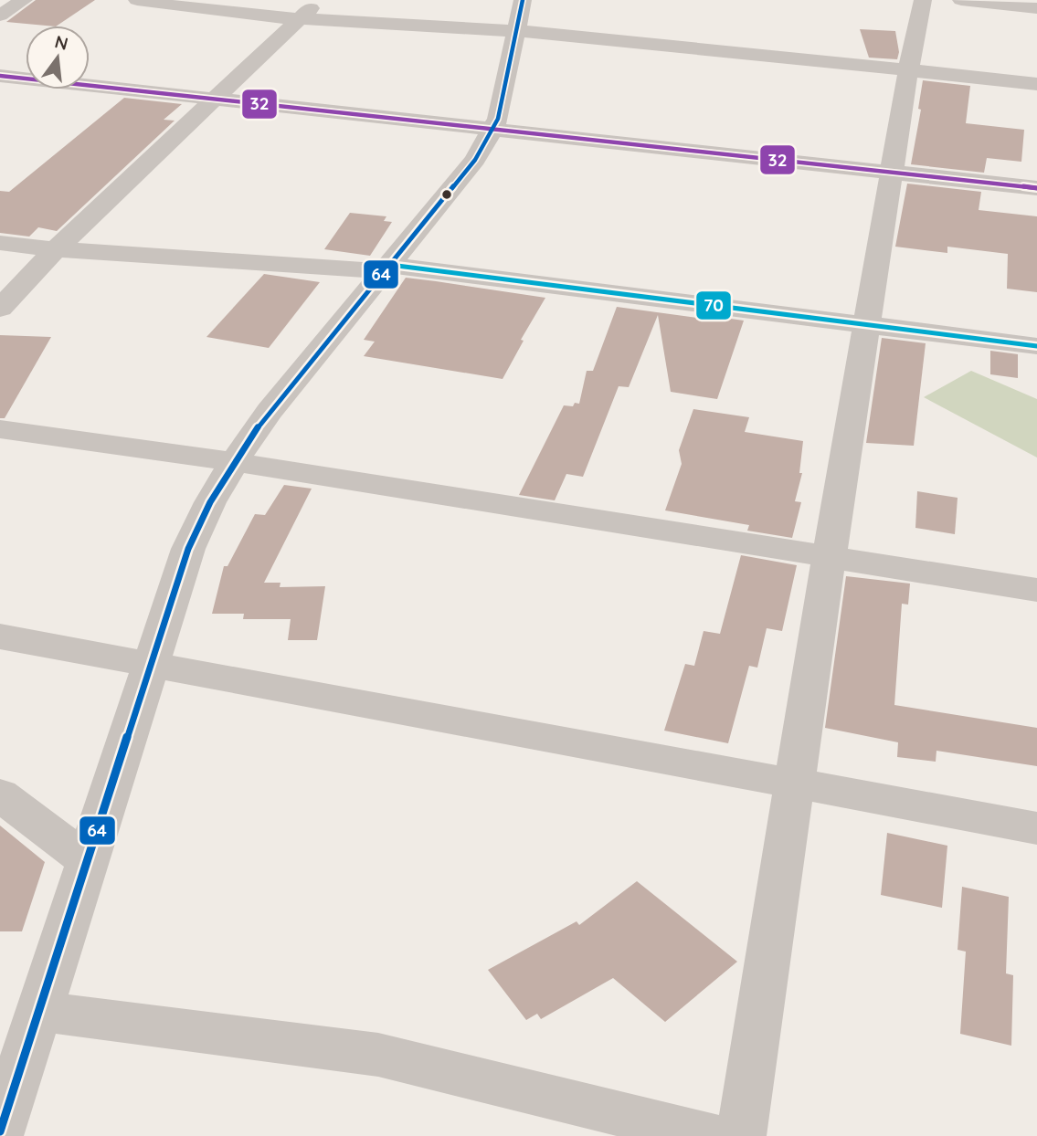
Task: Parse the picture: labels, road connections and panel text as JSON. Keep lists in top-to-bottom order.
{
  "lines": ["transit line 64", "transit line 32", "transit line 70"],
  "north": "top"
}
